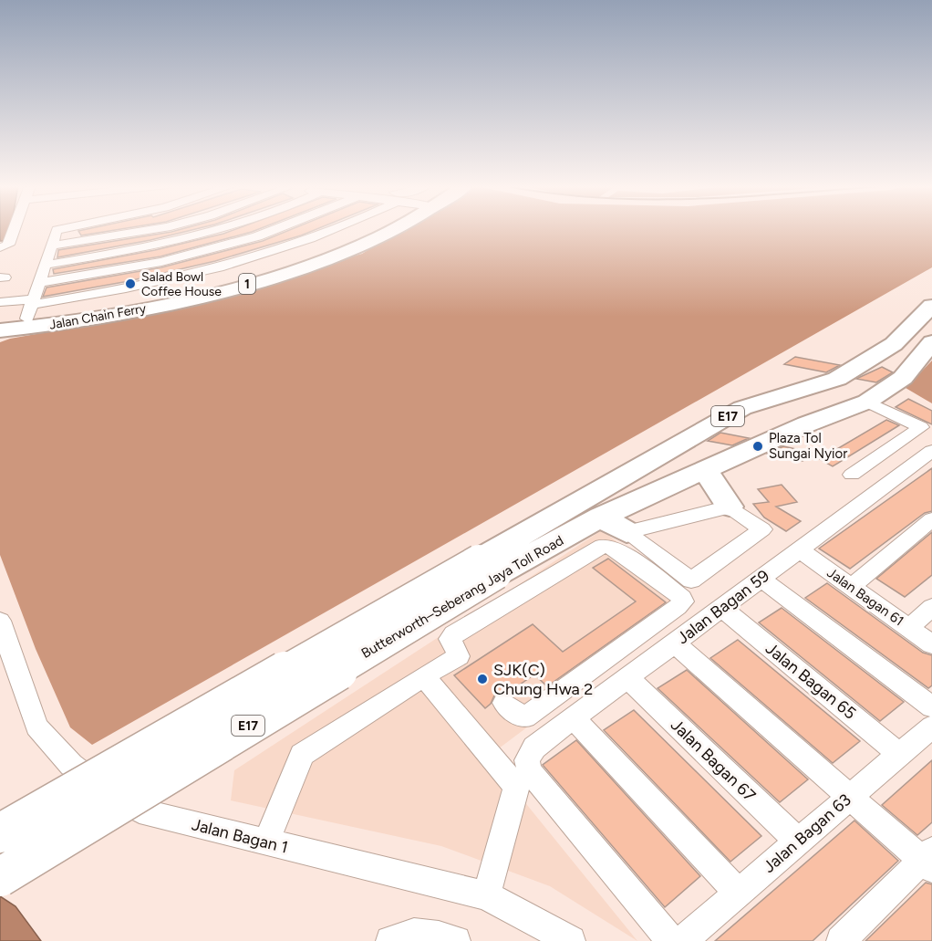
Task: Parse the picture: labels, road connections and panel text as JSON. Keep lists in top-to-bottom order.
{
  "streets": {
    "highway": [
      "1",
      "Jalan Chain Ferry",
      "E17",
      "Butterworth–Seberang Jaya Toll Road"
    ],
    "street": [
      "Jalan Bagan 61",
      "Jalan Bagan 59",
      "Jalan Bagan 65",
      "Jalan Bagan 67",
      "Jalan Bagan 63",
      "Jalan Bagan 1"
    ]
  },
  "crossings": [
    ["Jalan Bagan 61", "Jalan Bagan 59"],
    ["Jalan Bagan 59", "Jalan Bagan 65"],
    ["Jalan Bagan 59", "Jalan Bagan 67"],
    ["Jalan Bagan 65", "Jalan Bagan 63"],
    ["Jalan Bagan 67", "Jalan Bagan 63"]
  ],
  "places": ["Salad Bowl Coffee House", "Plaza Tol Sungai Nyior", "SJK(C) Chung Hwa 2"]
}
